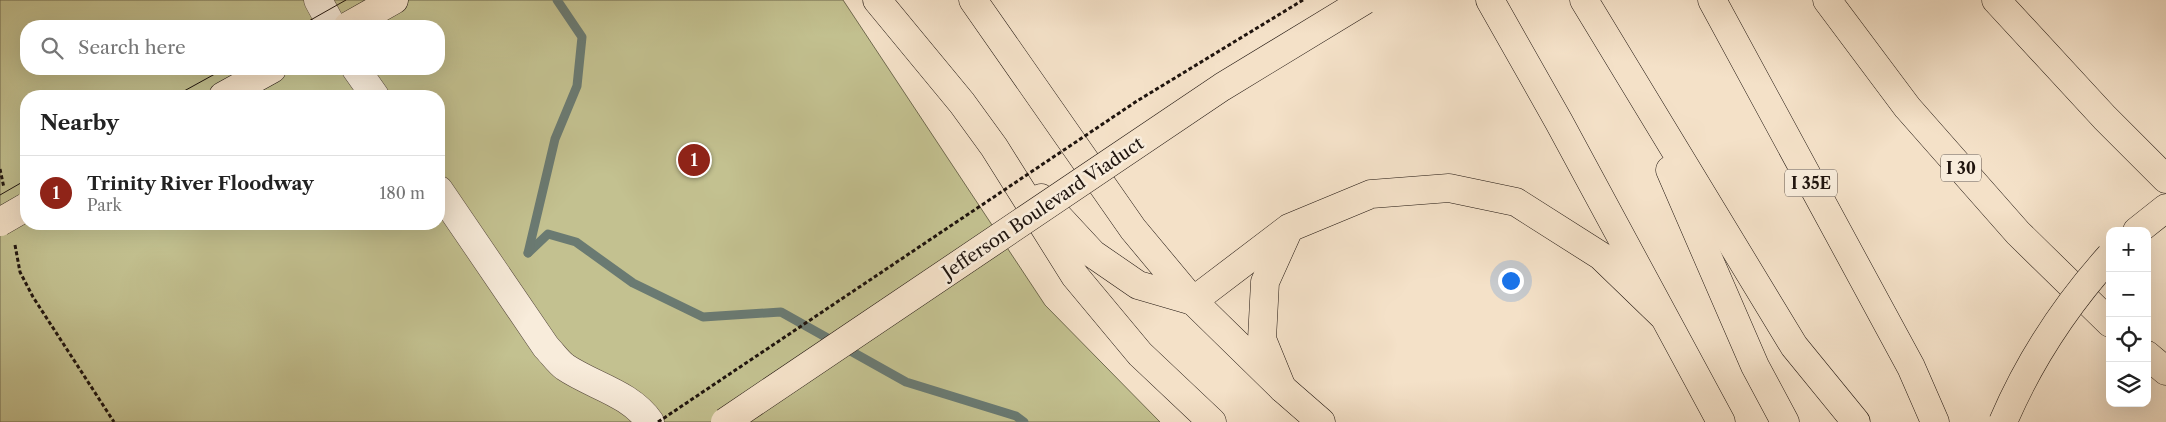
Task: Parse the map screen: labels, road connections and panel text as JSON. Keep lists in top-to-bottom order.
{
  "streets": {
    "main road": ["I 30", "I 35E", "Jefferson Boulevard Viaduct"]
  },
  "page": {
    "search": "Search here",
    "heading": "Nearby",
    "pins": "1",
    "list": [
      {
        "mark": "1",
        "name": "Trinity River Floodway",
        "note": "Park",
        "value": "180 m"
      }
    ],
    "map_buttons": ["+", "−"]
  }
}
